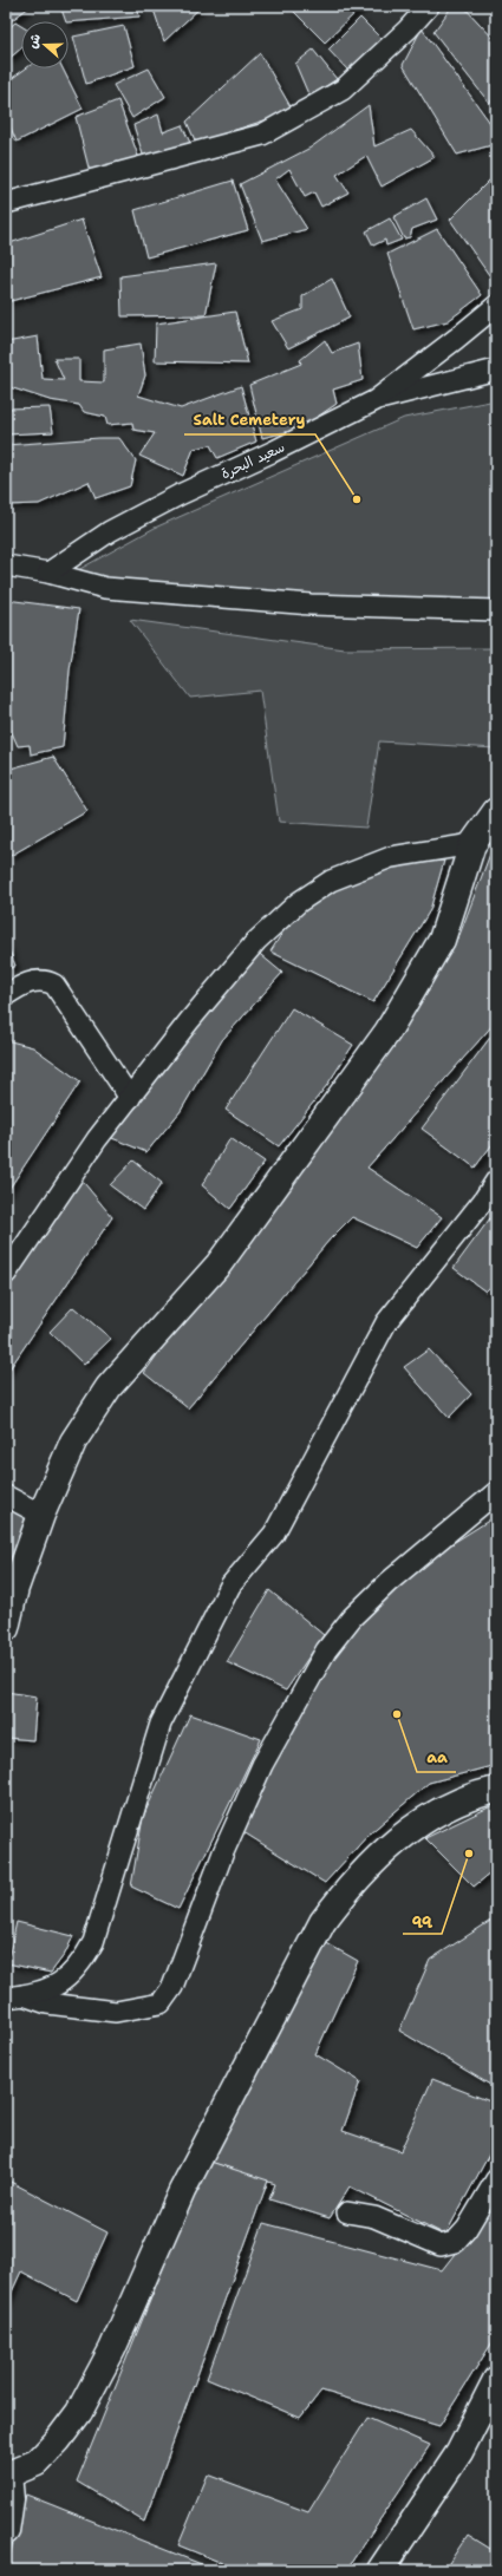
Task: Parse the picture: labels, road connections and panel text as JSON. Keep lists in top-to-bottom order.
{
  "streets": {
    "street": ["سعيد البحرة"]
  },
  "places": ["Salt Cemetery", "aa", "qq"],
  "north": "left"
}
